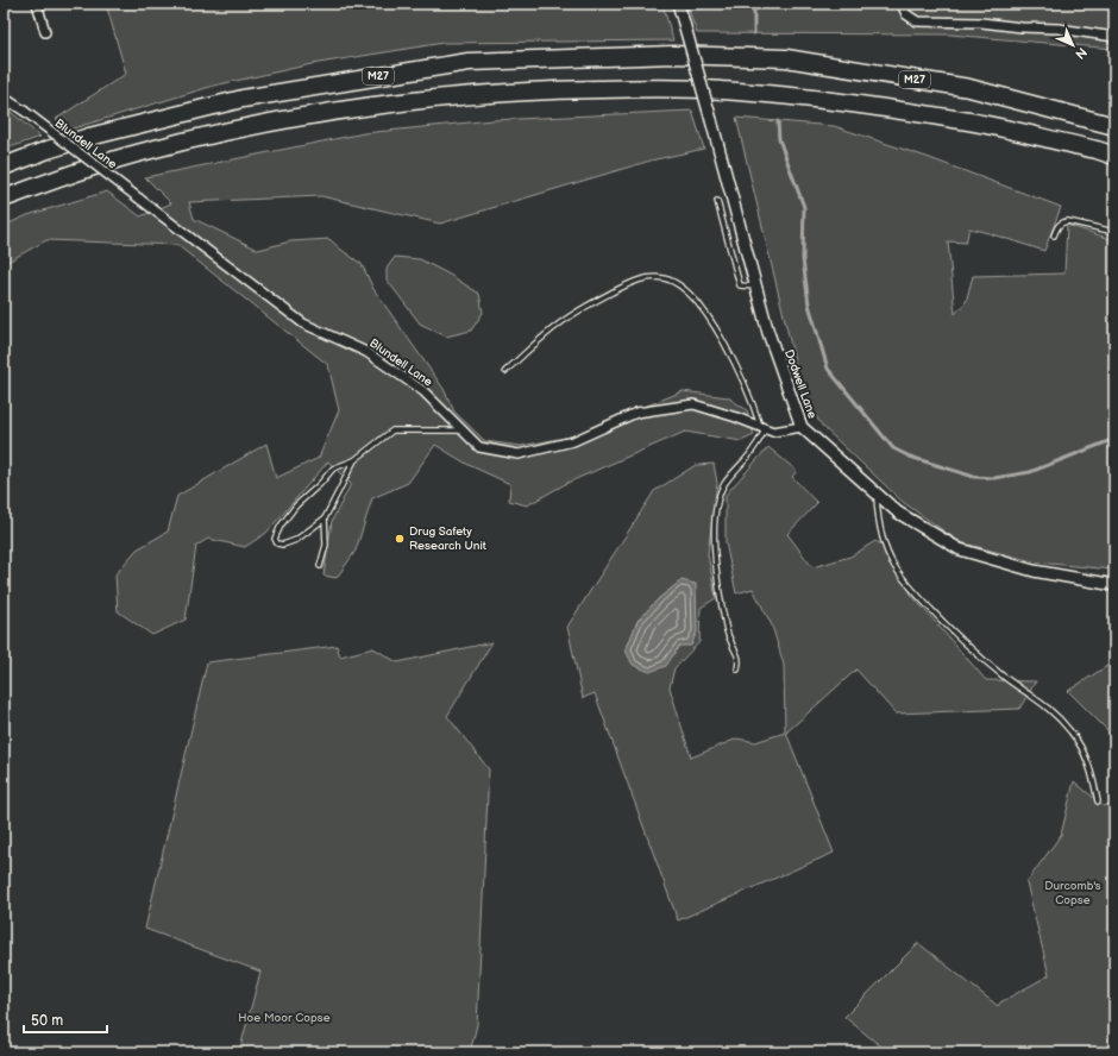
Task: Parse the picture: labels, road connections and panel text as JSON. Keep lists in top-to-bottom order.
{
  "streets": {
    "highway": ["M27"],
    "street": ["Blundell Lane", "Dodwell Lane"]
  },
  "crossings": [
    ["Blundell Lane", "Dodwell Lane"]
  ],
  "parks": ["Durcomb's Copse", "Hoe Moor Copse"],
  "places": ["Drug Safety Research Unit"],
  "scale_bar": "50 m",
  "north": "bottom right"
}
